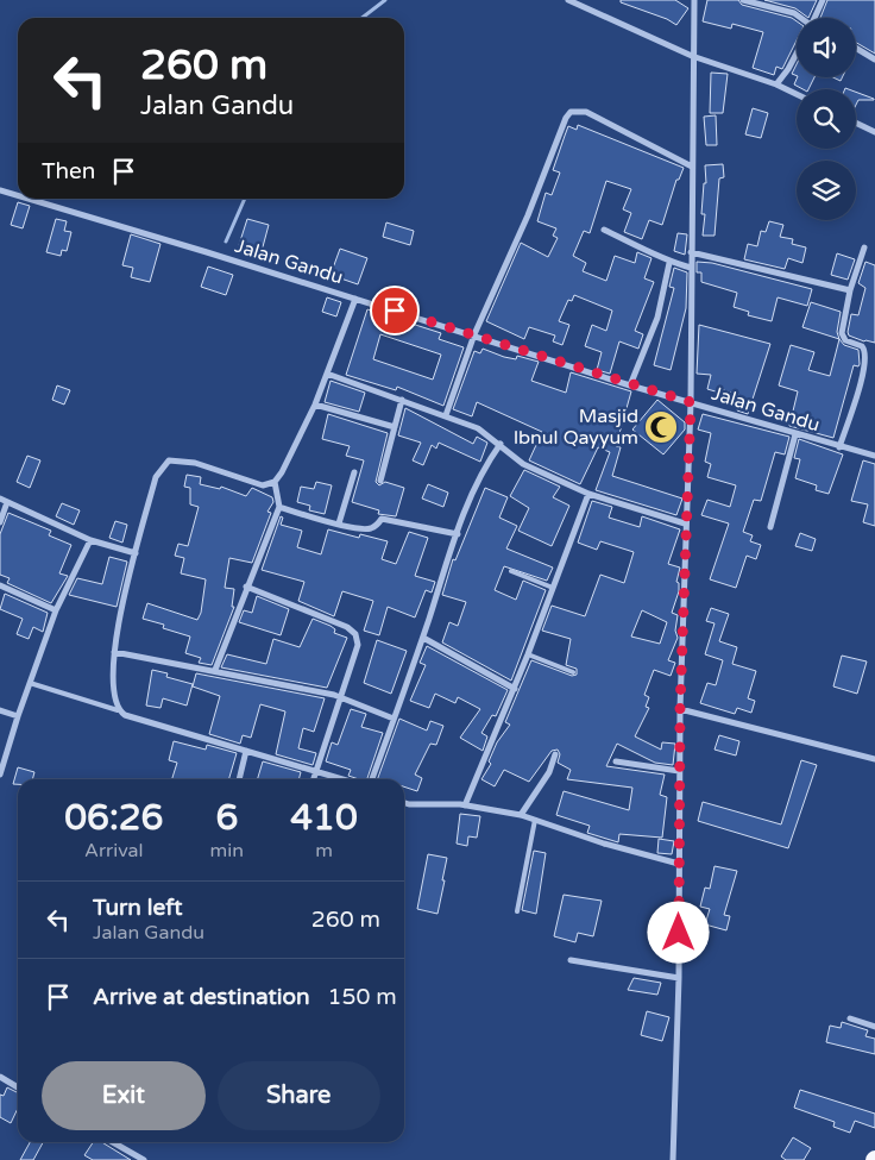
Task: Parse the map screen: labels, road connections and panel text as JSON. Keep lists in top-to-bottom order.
{
  "streets": {
    "street": ["Jalan Gandu"]
  },
  "places": {
    "mosque": ["Masjid Ibnul Qayyum"]
  },
  "page": {
    "turn": ["260 m", "Jalan Gandu"],
    "then": "Then",
    "eta": [
      "06:26",
      "Arrival",
      "6",
      "min",
      "410",
      "m"
    ],
    "list": [
      {
        "name": "Turn left",
        "note": "Jalan Gandu",
        "value": "260 m"
      },
      {
        "name": "Arrive at destination",
        "value": "150 m"
      }
    ],
    "buttons": ["Exit", "Share"]
  }
}
